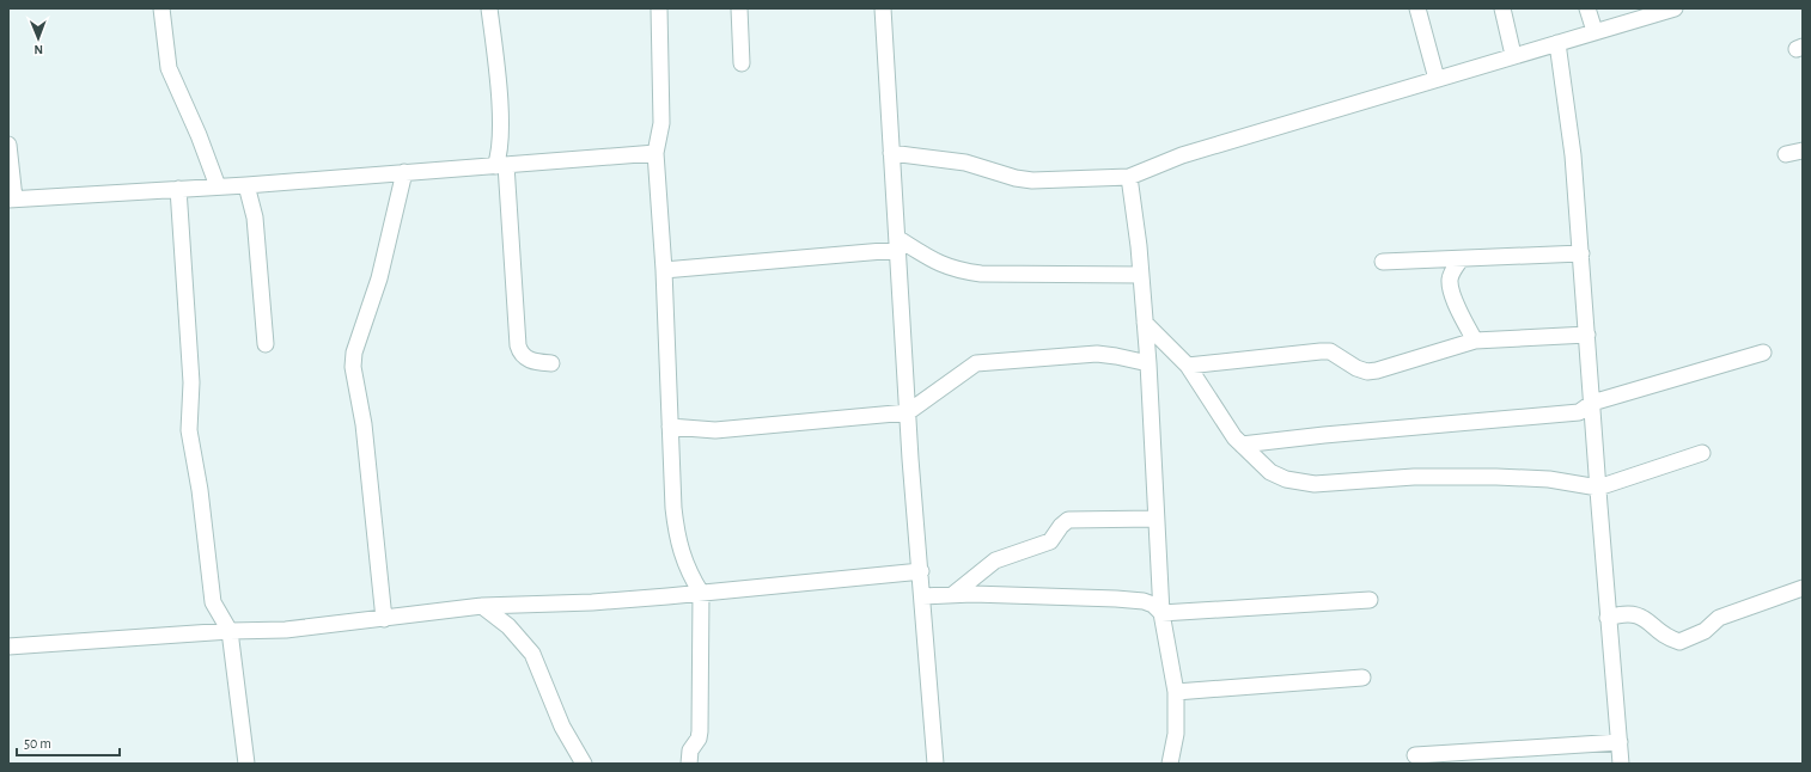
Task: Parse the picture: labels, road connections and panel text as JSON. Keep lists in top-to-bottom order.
{
  "scale_bar": "50 m",
  "north": "bottom"
}
